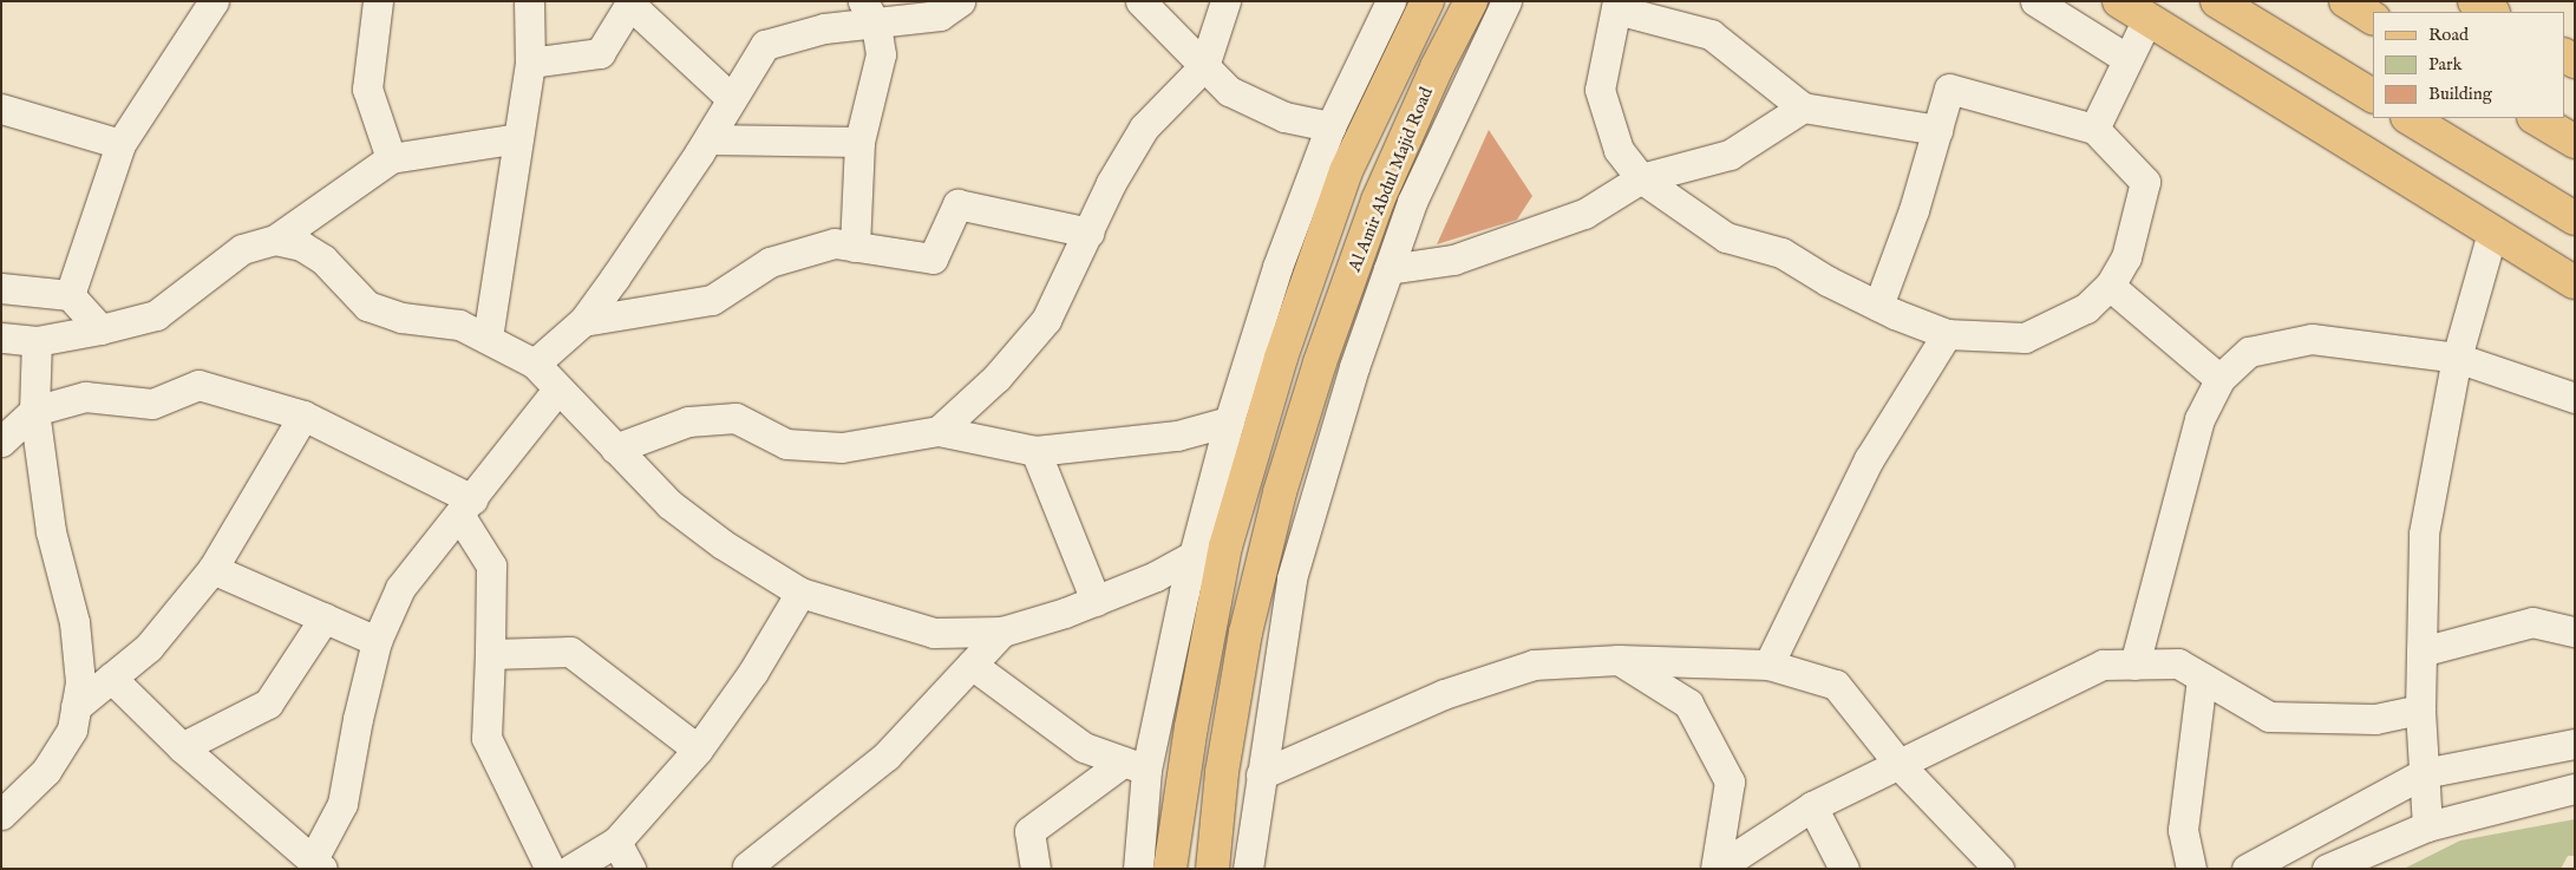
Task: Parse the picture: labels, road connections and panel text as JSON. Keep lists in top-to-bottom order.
{
  "streets": {
    "main road": ["Al Amir Abdul Majid Road"]
  },
  "legend": ["Road", "Park", "Building"]
}
